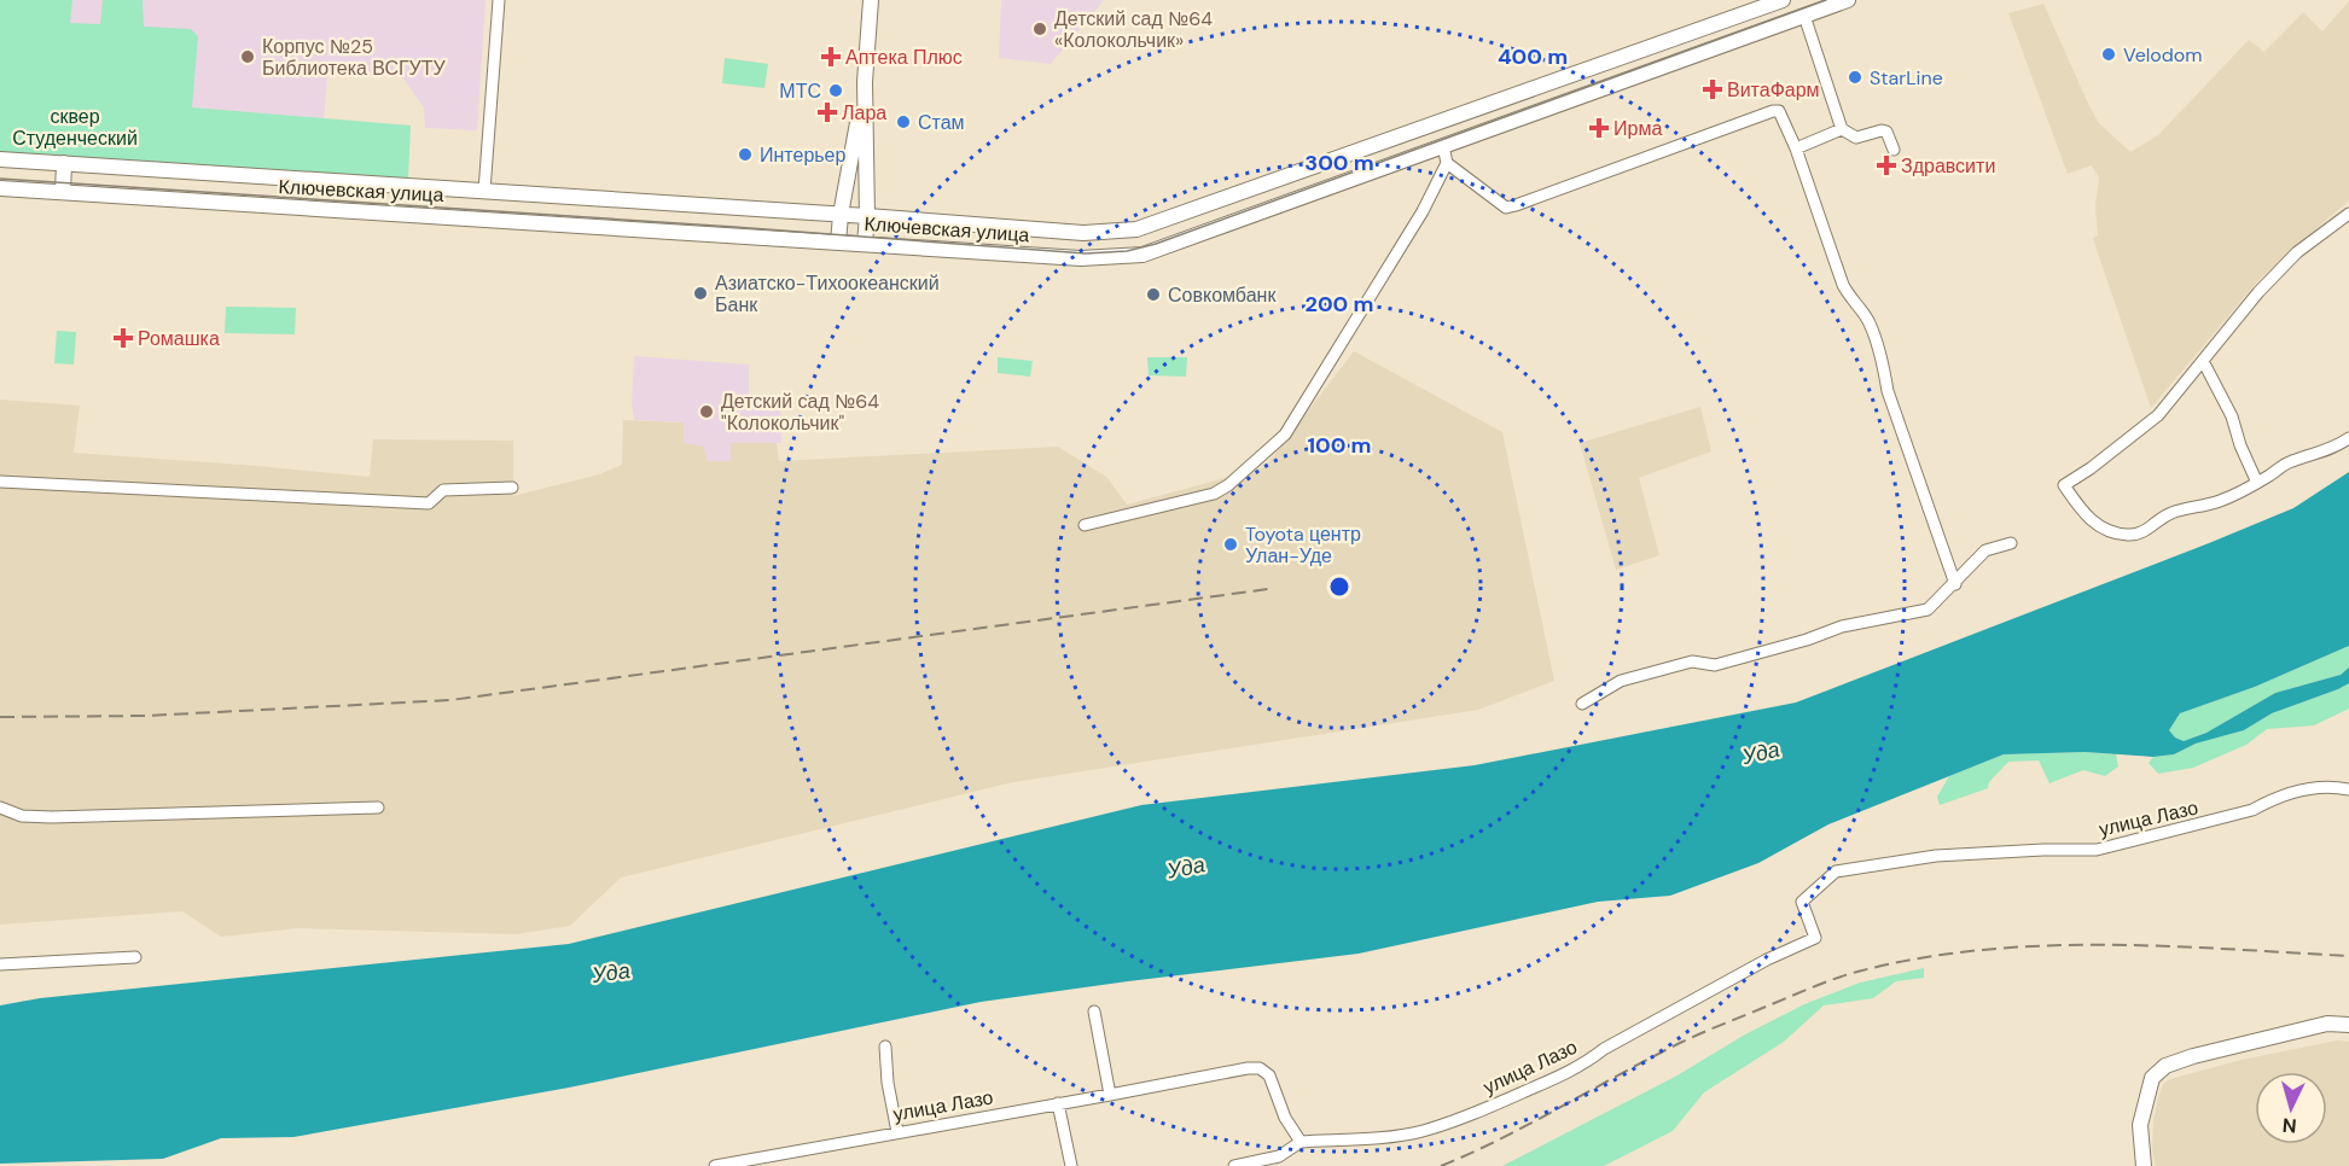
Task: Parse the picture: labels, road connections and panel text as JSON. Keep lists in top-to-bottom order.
{
  "streets": {
    "main road": ["Ключевская улица"],
    "street": ["улица Лазо"]
  },
  "water": ["Уда"],
  "parks": ["сквер Студенческий"],
  "places": {
    "other": [
      "Детский сад №64 «Колокольчик»",
      "Velodom",
      "Корпус №25 Библиотека ВСГУТУ",
      "StarLine",
      "МТС",
      "Стам",
      "Интерьер",
      "Азиатско-Тихоокеанский Банк",
      "Совкомбанк",
      "Детский сад №64 \"Колокольчик\"",
      "Toyota центр Улан-Уде"
    ],
    "health": [
      "Аптека Плюс",
      "ВитаФарм",
      "Лара",
      "Ирма",
      "Здравсити",
      "Ромашка"
    ]
  },
  "north": "bottom",
  "rings": [
    "400 m",
    "300 m",
    "200 m",
    "100 m"
  ]
}
